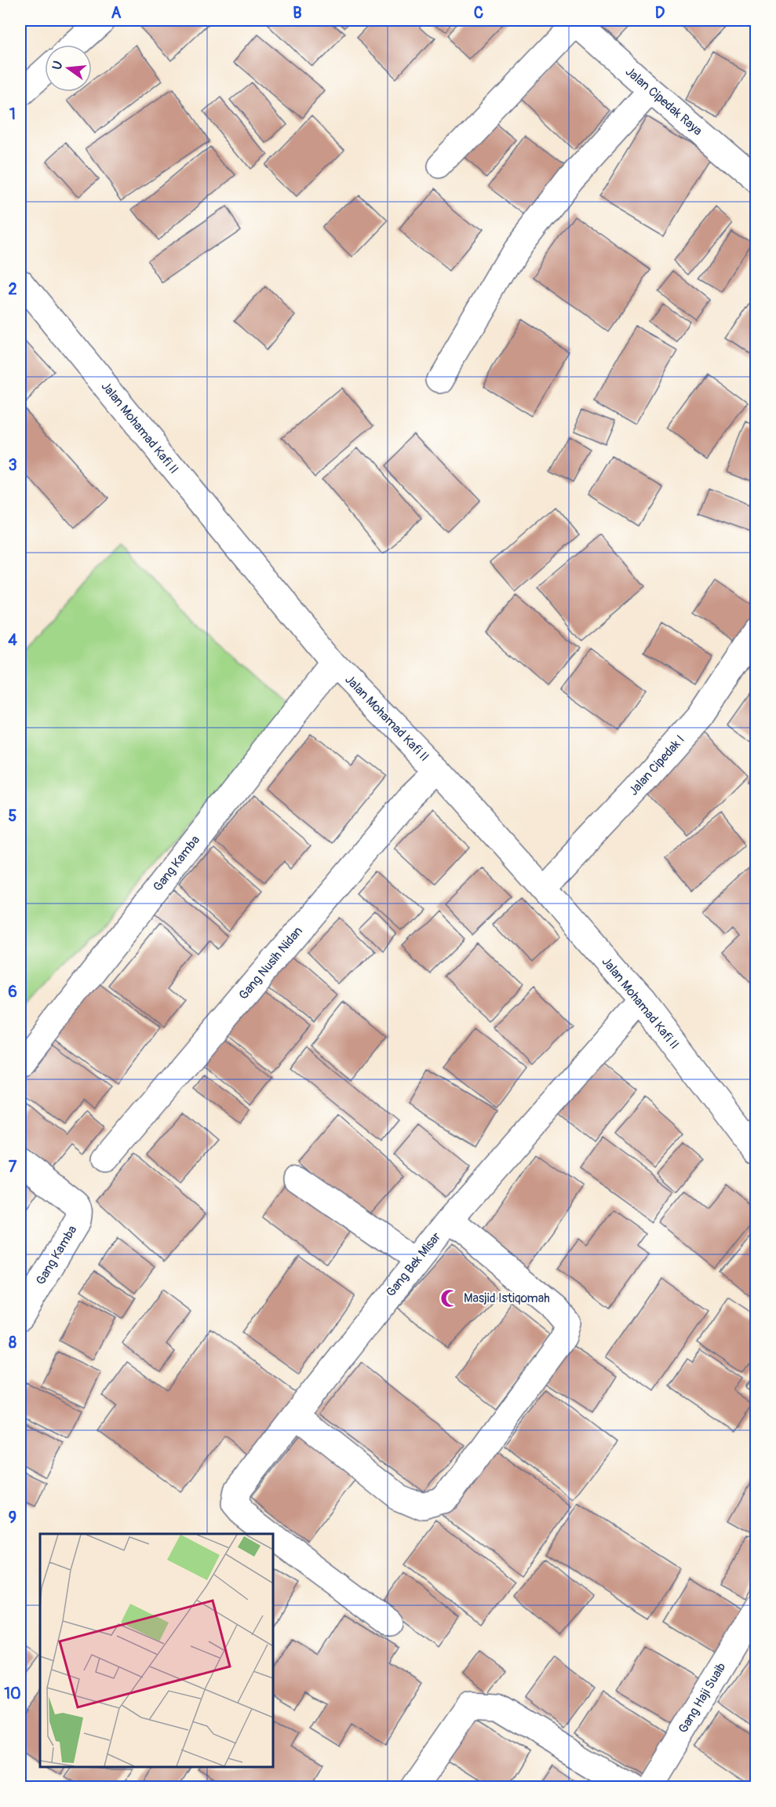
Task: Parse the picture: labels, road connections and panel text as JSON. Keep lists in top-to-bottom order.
{
  "streets": {
    "street": [
      "Jalan Cipedak Raya",
      "Jalan Mohamad Kafi II",
      "Jalan Cipedak I",
      "Gang Kamba",
      "Gang Nusih Nidan",
      "Gang Bek Misar",
      "Gang Haji Suaib"
    ]
  },
  "crossings": [
    ["Jalan Mohamad Kafi II", "Jalan Cipedak I"],
    ["Jalan Mohamad Kafi II", "Gang Kamba"],
    ["Jalan Mohamad Kafi II", "Gang Nusih Nidan"],
    ["Jalan Mohamad Kafi II", "Gang Bek Misar"]
  ],
  "places": {
    "mosque": ["Masjid Istiqomah"]
  },
  "north": "left",
  "grid": {
    "columns": [
      "A",
      "B",
      "C",
      "D"
    ],
    "rows": [
      "1",
      "2",
      "3",
      "4",
      "5",
      "6",
      "7",
      "8",
      "9",
      "10"
    ]
  }
}
